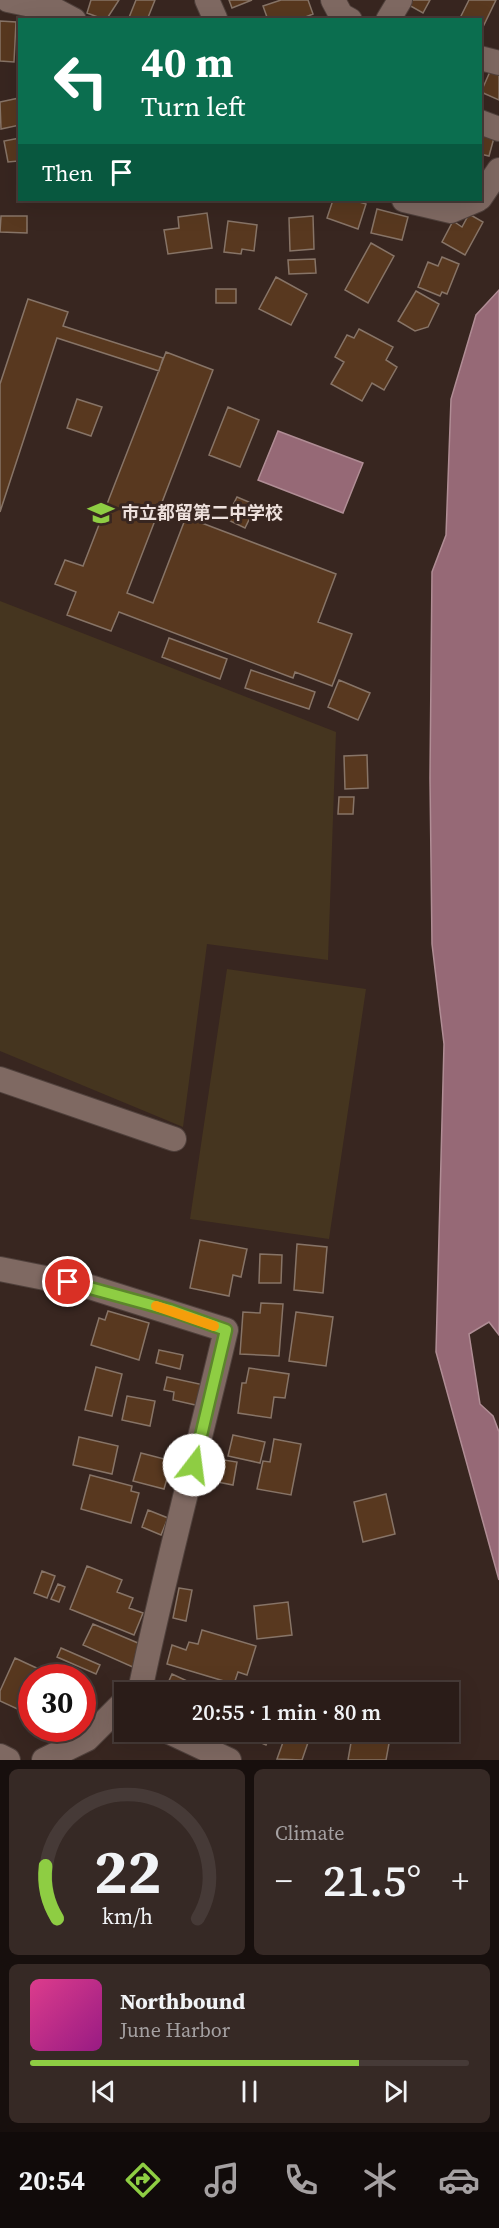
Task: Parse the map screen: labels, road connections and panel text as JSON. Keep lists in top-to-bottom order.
{
  "places": {
    "school or university": ["市立都留第二中学校"]
  },
  "page": {
    "turn": ["40 m", "Turn left"],
    "then": "Then",
    "limit": "30",
    "trip": "20:55 · 1 min · 80 m",
    "tile": "Climate",
    "heat": ["−", "21.5°", "+"],
    "song": ["Northbound", "June Harbor"],
    "tabs": "20:54",
    "gauge": ["22", "km/h"]
  }
}
